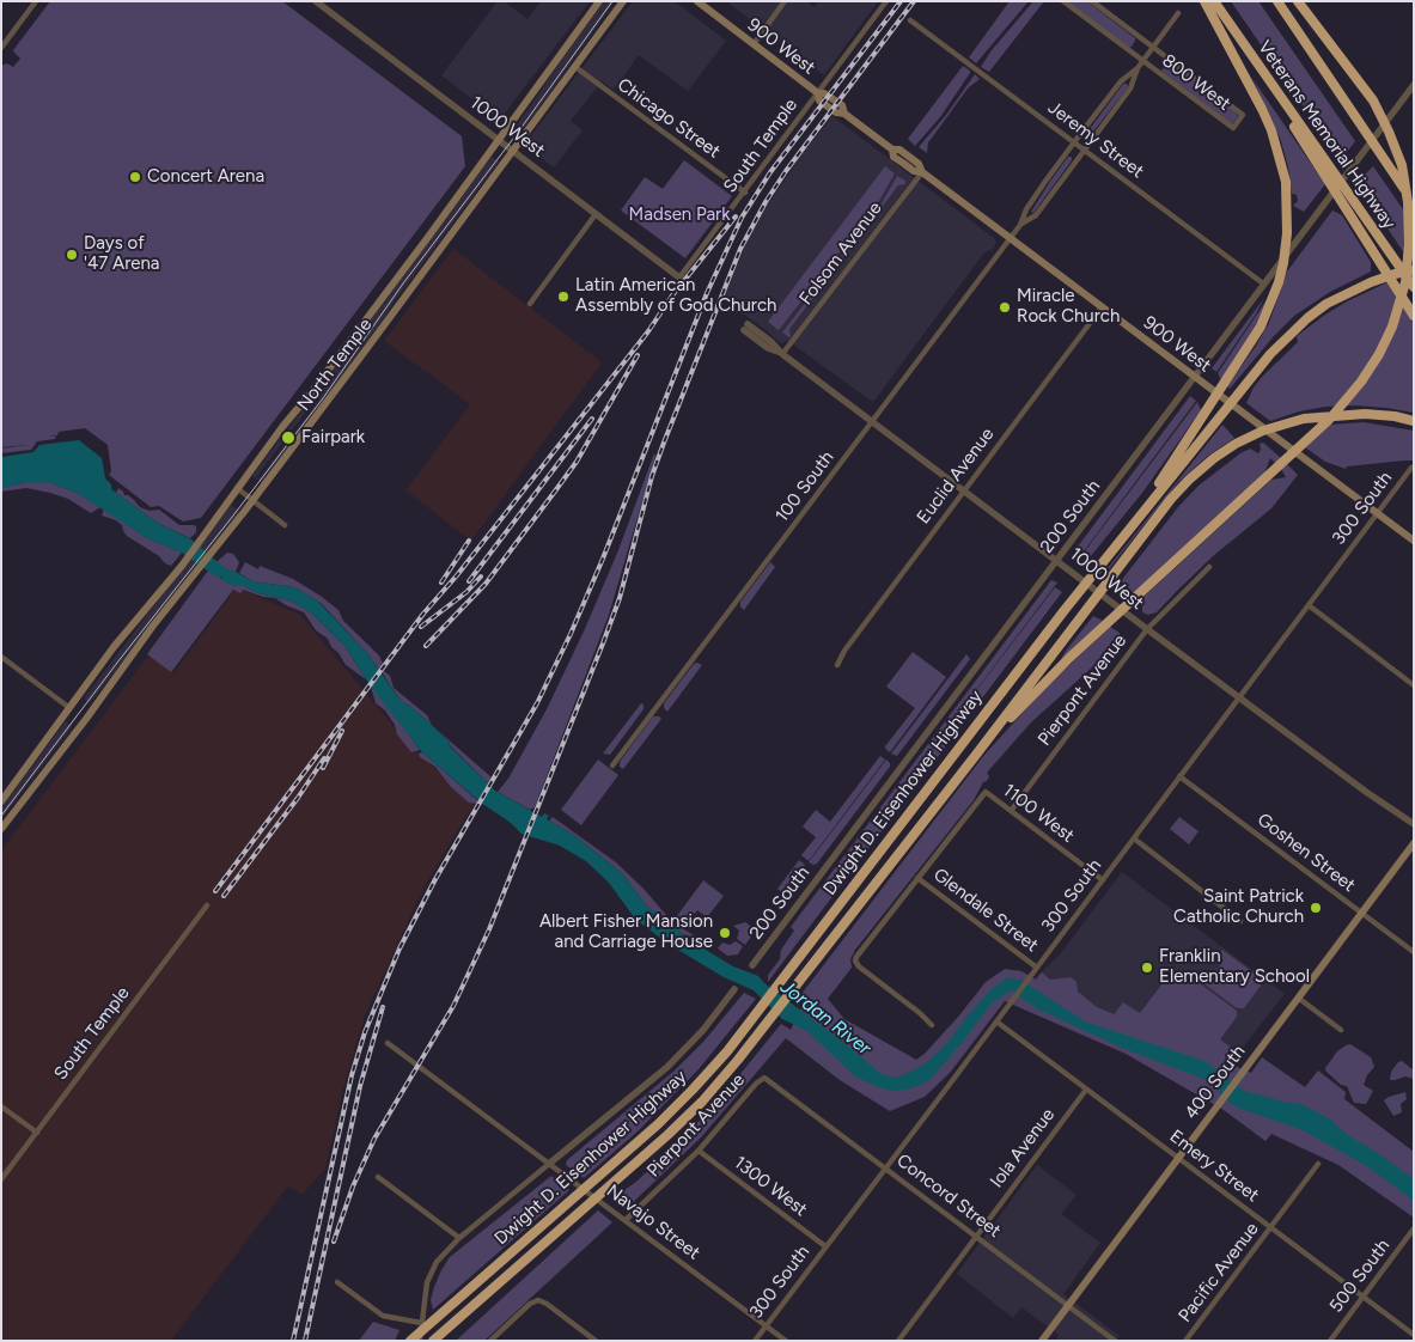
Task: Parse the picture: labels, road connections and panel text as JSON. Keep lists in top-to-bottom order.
{
  "streets": {
    "highway": ["Veterans Memorial Highway", "Dwight D. Eisenhower Highway"],
    "main road": ["900 West", "North Temple", "400 South"],
    "street": [
      "800 West",
      "Chicago Street",
      "1000 West",
      "Jeremy Street",
      "South Temple",
      "Folsom Avenue",
      "Euclid Avenue",
      "100 South",
      "300 South",
      "200 South",
      "Pierpont Avenue",
      "1100 West",
      "Goshen Street",
      "Glendale Street",
      "Iola Avenue",
      "Emery Street",
      "1300 West",
      "Concord Street",
      "Navajo Street",
      "Pacific Avenue",
      "500 South"
    ]
  },
  "crossings": [
    ["900 West", "South Temple"],
    ["900 West", "Folsom Avenue"],
    ["900 West", "Euclid Avenue"],
    ["900 West", "100 South"],
    ["900 West", "300 South"],
    ["900 West", "200 South"],
    ["800 West", "100 South"],
    ["Chicago Street", "South Temple"],
    ["Chicago Street", "North Temple"],
    ["1000 West", "South Temple"],
    ["1000 West", "Folsom Avenue"],
    ["1000 West", "North Temple"],
    ["1000 West", "Euclid Avenue"],
    ["1000 West", "100 South"],
    ["1000 West", "300 South"],
    ["1000 West", "200 South"],
    ["1000 West", "Pierpont Avenue"],
    ["Jeremy Street", "100 South"],
    ["Jeremy Street", "200 South"],
    ["300 South", "1100 West"],
    ["300 South", "Goshen Street"],
    ["300 South", "Glendale Street"],
    ["300 South", "Emery Street"],
    ["300 South", "1300 West"],
    ["300 South", "Concord Street"],
    ["300 South", "Navajo Street"],
    ["Pierpont Avenue", "1100 West"],
    ["Pierpont Avenue", "1300 West"],
    ["Pierpont Avenue", "Concord Street"],
    ["Pierpont Avenue", "Navajo Street"],
    ["1100 West", "Glendale Street"],
    ["Goshen Street", "400 South"],
    ["400 South", "Emery Street"],
    ["400 South", "Concord Street"],
    ["Iola Avenue", "Emery Street"],
    ["Iola Avenue", "Concord Street"],
    ["Emery Street", "Pacific Avenue"],
    ["Emery Street", "500 South"]
  ],
  "water": ["Jordan River"],
  "parks": ["Madsen Park"],
  "places": [
    "Concert Arena",
    "Days of '47 Arena",
    "Latin American Assembly of God Church",
    "Miracle Rock Church",
    "Fairpark",
    "Saint Patrick Catholic Church",
    "Albert Fisher Mansion and Carriage House",
    "Franklin Elementary School"
  ]
}
